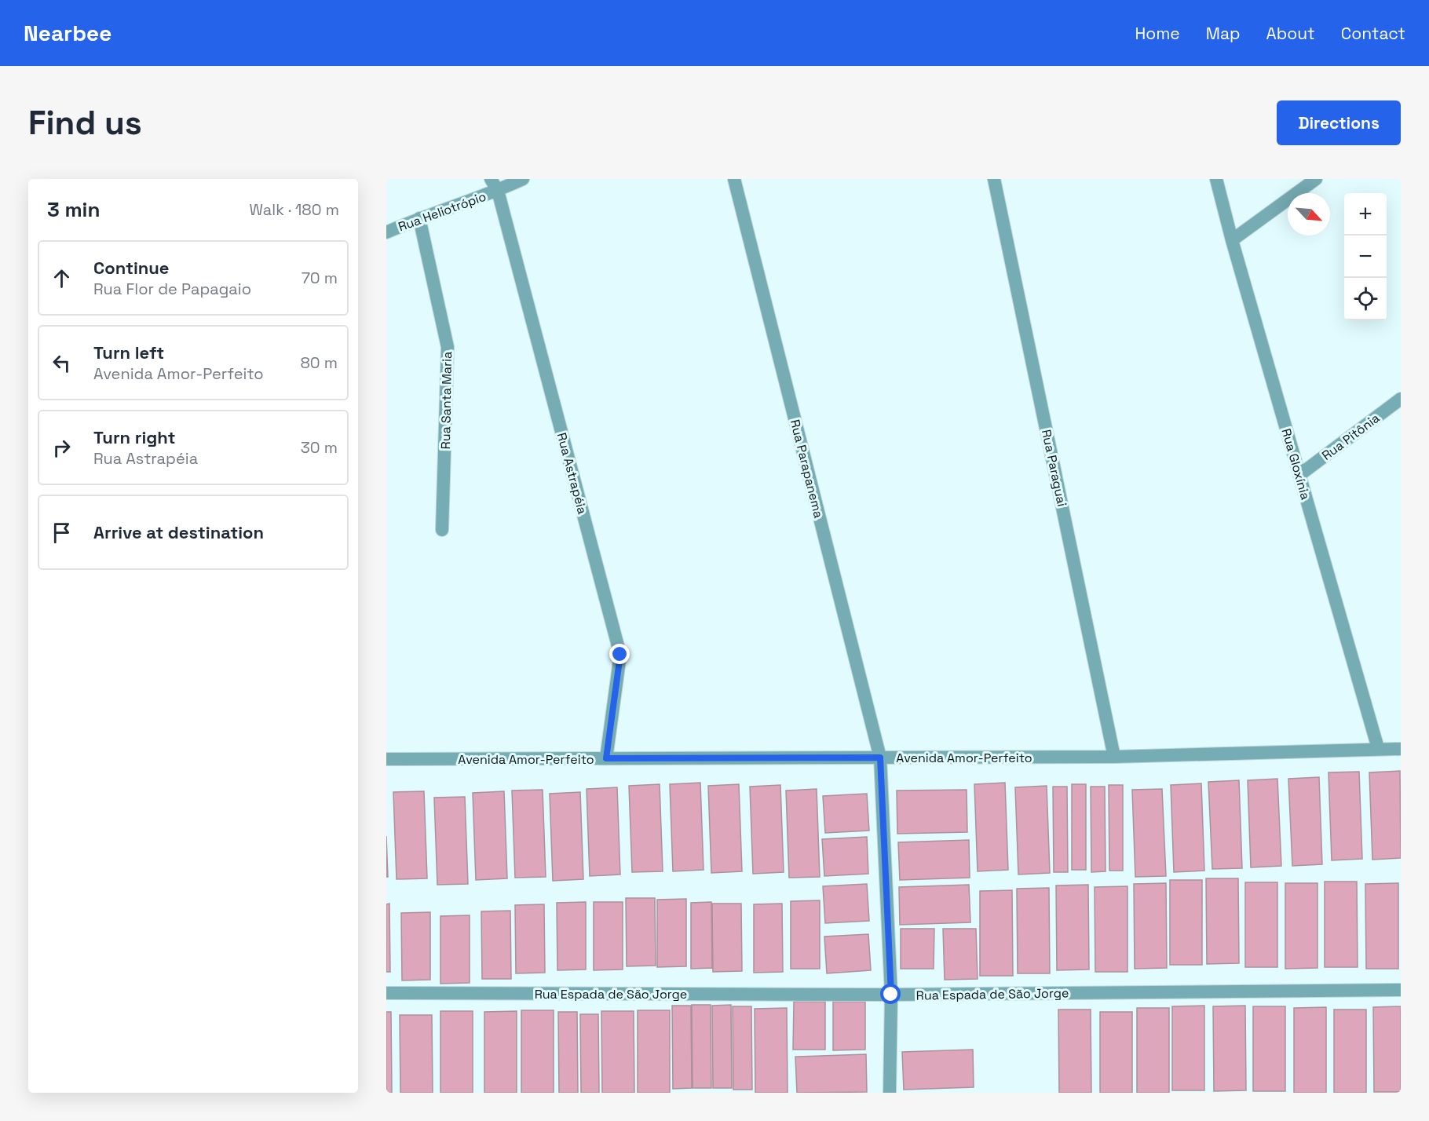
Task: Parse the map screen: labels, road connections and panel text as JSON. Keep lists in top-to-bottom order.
{
  "streets": {
    "street": [
      "Rua Heliotrópio",
      "Rua Santa Maria",
      "Rua Pitônia",
      "Rua Gloxínia",
      "Rua Paraguai",
      "Rua Parapanema",
      "Rua Astrapéia",
      "Avenida Amor-Perfeito",
      "Rua Espada de São Jorge"
    ]
  },
  "crossings": [
    ["Rua Heliotrópio", "Rua Santa Maria"],
    ["Rua Heliotrópio", "Rua Astrapéia"],
    ["Rua Pitônia", "Rua Gloxínia"],
    ["Rua Gloxínia", "Avenida Amor-Perfeito"],
    ["Rua Paraguai", "Avenida Amor-Perfeito"],
    ["Rua Parapanema", "Avenida Amor-Perfeito"],
    ["Rua Parapanema", "Rua Espada de São Jorge"],
    ["Rua Astrapéia", "Avenida Amor-Perfeito"]
  ],
  "north": "bottom right",
  "page": {
    "header": "Nearbee",
    "nav": [
      "Home",
      "Map",
      "About",
      "Contact"
    ],
    "buttons": "Directions",
    "title": "Find us",
    "heading": ["3 min", "Walk · 180 m"],
    "map_buttons": ["+", "−"],
    "list": [
      ["Continue", "Rua Flor de Papagaio", "70 m"],
      ["Turn left", "Avenida Amor-Perfeito", "80 m"],
      ["Turn right", "Rua Astrapéia", "30 m"],
      "Arrive at destination"
    ]
  }
}
